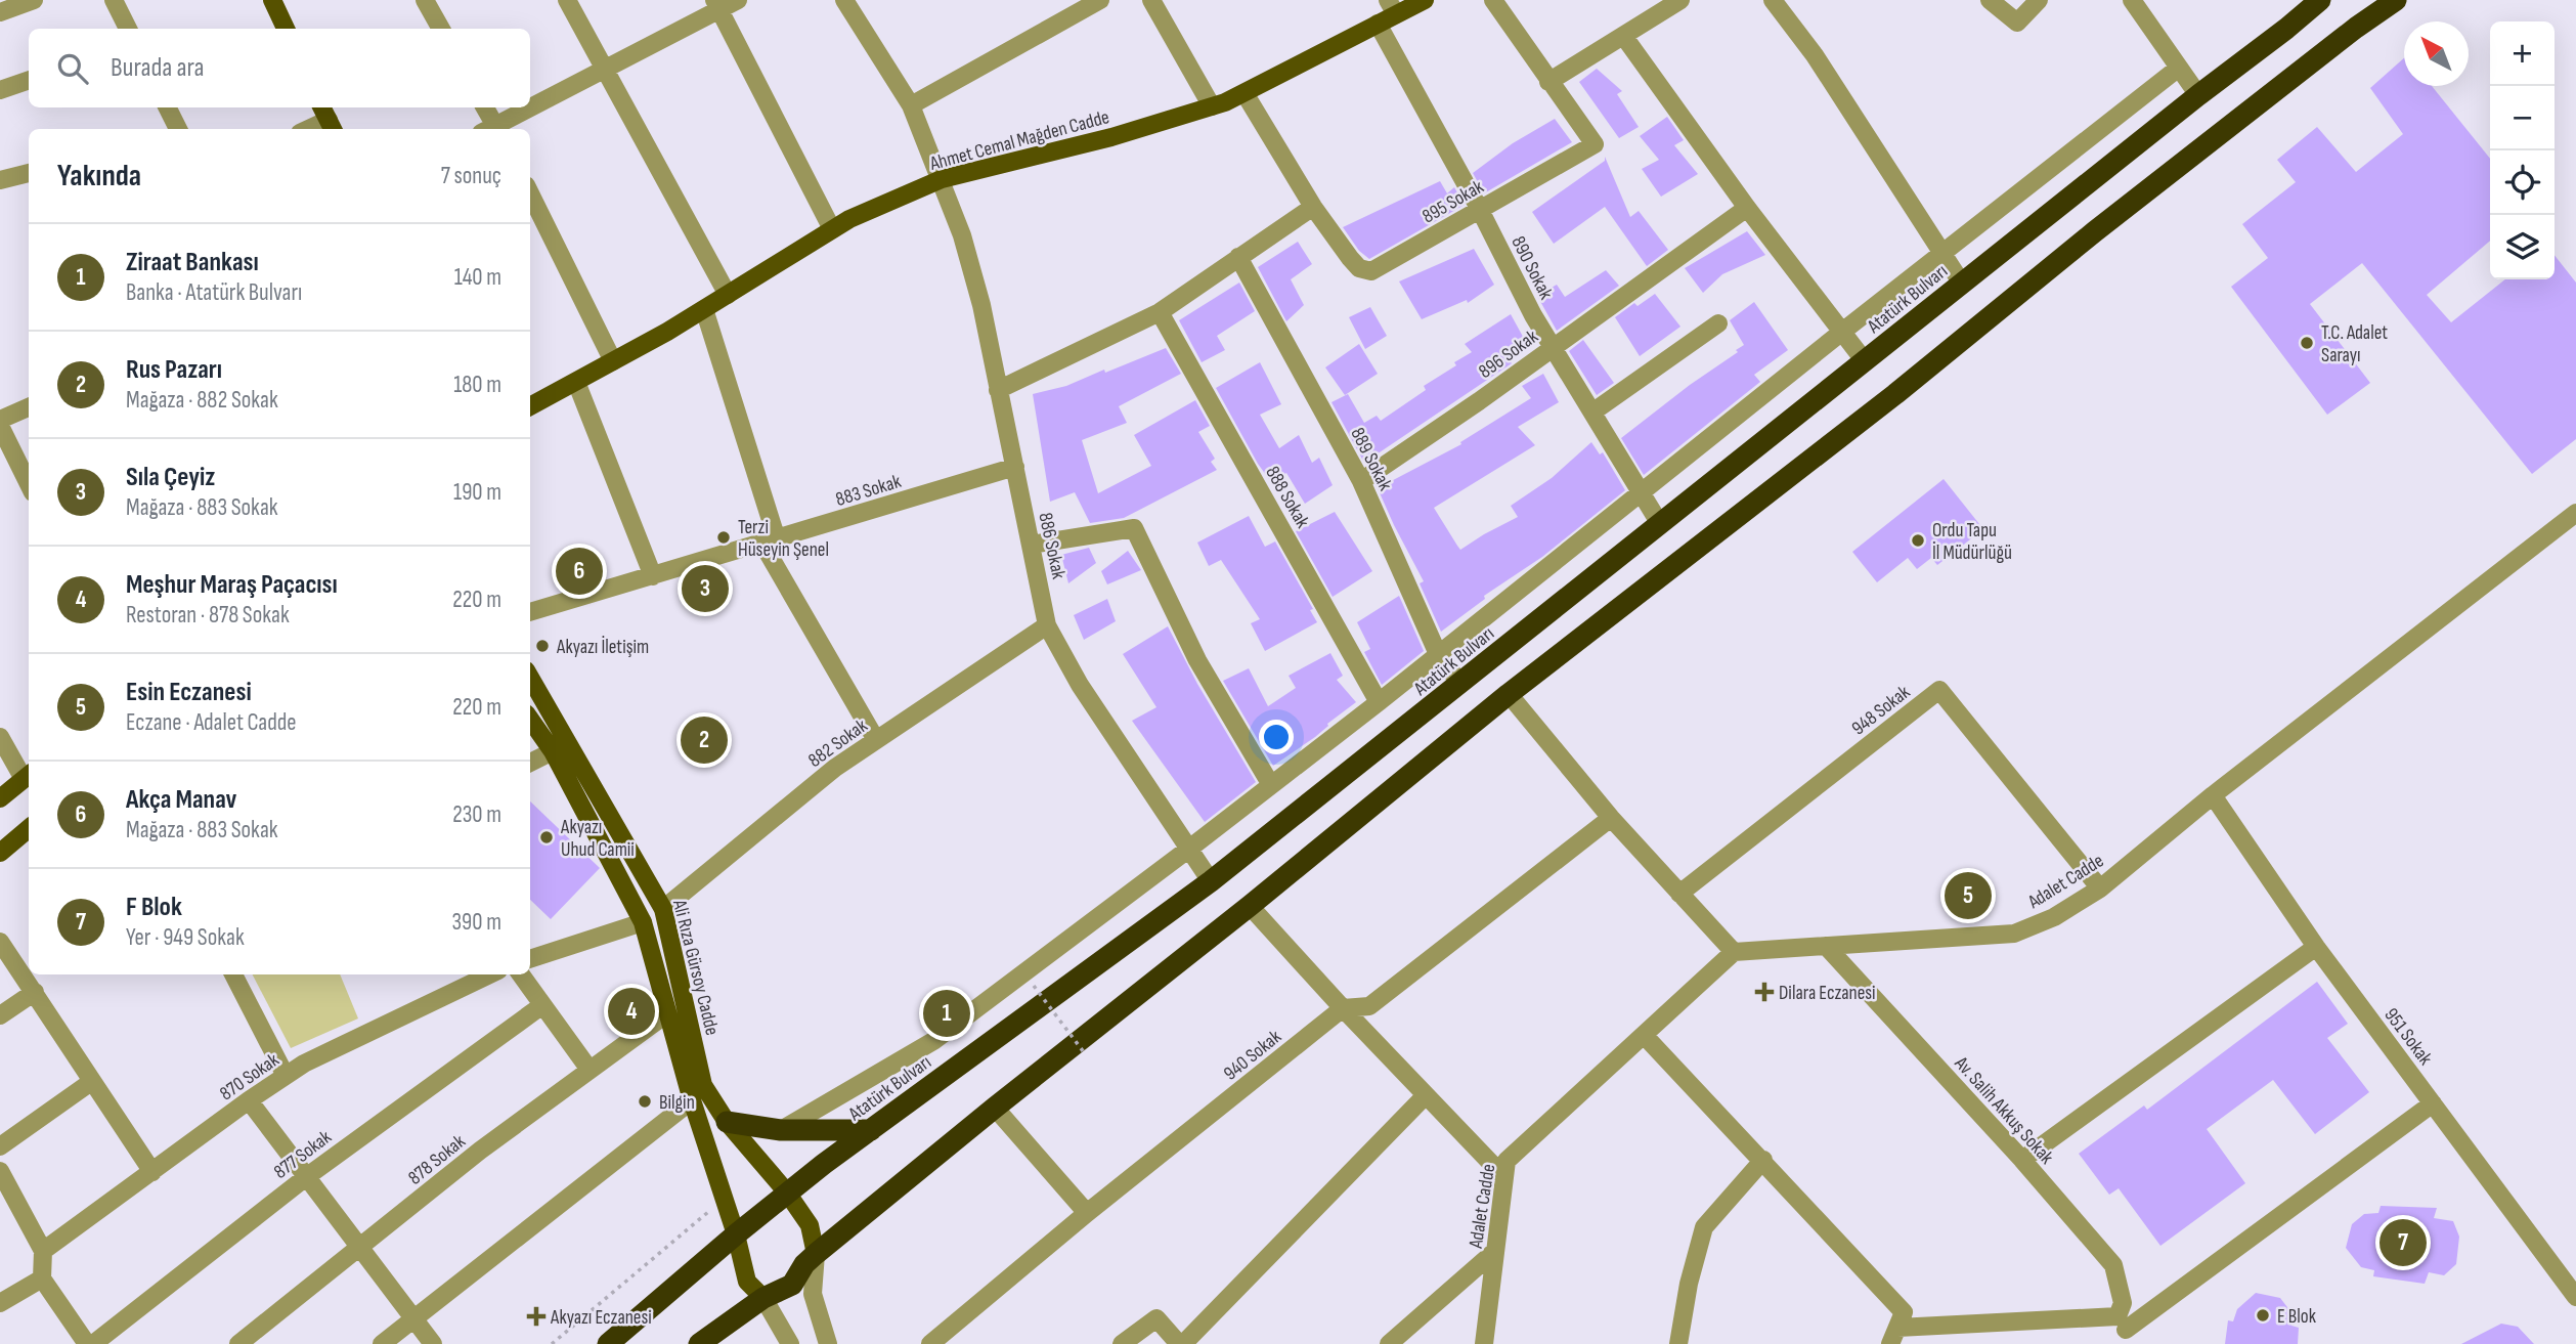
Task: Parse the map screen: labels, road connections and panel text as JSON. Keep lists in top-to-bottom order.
{
  "streets": {
    "highway": ["Atatürk Bulvarı"],
    "main road": ["Ahmet Cemal Mağden Cadde", "Ali Rıza Gürsoy Cadde"],
    "street": [
      "895 Sokak",
      "890 Sokak",
      "896 Sokak",
      "889 Sokak",
      "883 Sokak",
      "888 Sokak",
      "886 Sokak",
      "948 Sokak",
      "882 Sokak",
      "Adalet Cadde",
      "951 Sokak",
      "940 Sokak",
      "870 Sokak",
      "Av. Salih Akkuş Sokak",
      "877 Sokak",
      "878 Sokak"
    ]
  },
  "crossings": [
    ["Ahmet Cemal Mağden Cadde", "895 Sokak"],
    ["Ahmet Cemal Mağden Cadde", "890 Sokak"],
    ["Ahmet Cemal Mağden Cadde", "886 Sokak"],
    ["895 Sokak", "890 Sokak"],
    ["890 Sokak", "Atatürk Bulvarı"],
    ["890 Sokak", "896 Sokak"],
    ["Atatürk Bulvarı", "889 Sokak"],
    ["Atatürk Bulvarı", "886 Sokak"],
    ["Atatürk Bulvarı", "Ali Rıza Gürsoy Cadde"],
    ["896 Sokak", "889 Sokak"],
    ["883 Sokak", "886 Sokak"],
    ["886 Sokak", "882 Sokak"],
    ["948 Sokak", "Adalet Cadde"],
    ["882 Sokak", "Ali Rıza Gürsoy Cadde"],
    ["Adalet Cadde", "951 Sokak"],
    ["Adalet Cadde", "Av. Salih Akkuş Sokak"],
    ["Ali Rıza Gürsoy Cadde", "878 Sokak"]
  ],
  "places": {
    "other": [
      "T.C. Adalet Sarayı",
      "Terzi Hüseyin Şenel",
      "Ordu Tapu İl Müdürlüğü",
      "Akyazı İletişim",
      "Akyazı Uhud Camii",
      "Bilgin",
      "E Blok"
    ],
    "health": ["Dilara Eczanesi", "Akyazı Eczanesi"]
  },
  "north": "top left",
  "page": {
    "map_buttons": ["+", "−"],
    "search": "Burada ara",
    "heading": ["Yakında", "7 sonuç"],
    "list": [
      {
        "mark": "1",
        "name": "Ziraat Bankası",
        "note": "Banka · Atatürk Bulvarı",
        "value": "140 m"
      },
      {
        "mark": "2",
        "name": "Rus Pazarı",
        "note": "Mağaza · 882 Sokak",
        "value": "180 m"
      },
      {
        "mark": "3",
        "name": "Sıla Çeyiz",
        "note": "Mağaza · 883 Sokak",
        "value": "190 m"
      },
      {
        "mark": "4",
        "name": "Meşhur Maraş Paçacısı",
        "note": "Restoran · 878 Sokak",
        "value": "220 m"
      },
      {
        "mark": "5",
        "name": "Esin Eczanesi",
        "note": "Eczane · Adalet Cadde",
        "value": "220 m"
      },
      {
        "mark": "6",
        "name": "Akça Manav",
        "note": "Mağaza · 883 Sokak",
        "value": "230 m"
      },
      {
        "mark": "7",
        "name": "F Blok",
        "note": "Yer · 949 Sokak",
        "value": "390 m"
      }
    ],
    "pins": [
      "6",
      "3",
      "2",
      "5",
      "4",
      "1",
      "7"
    ]
  }
}
